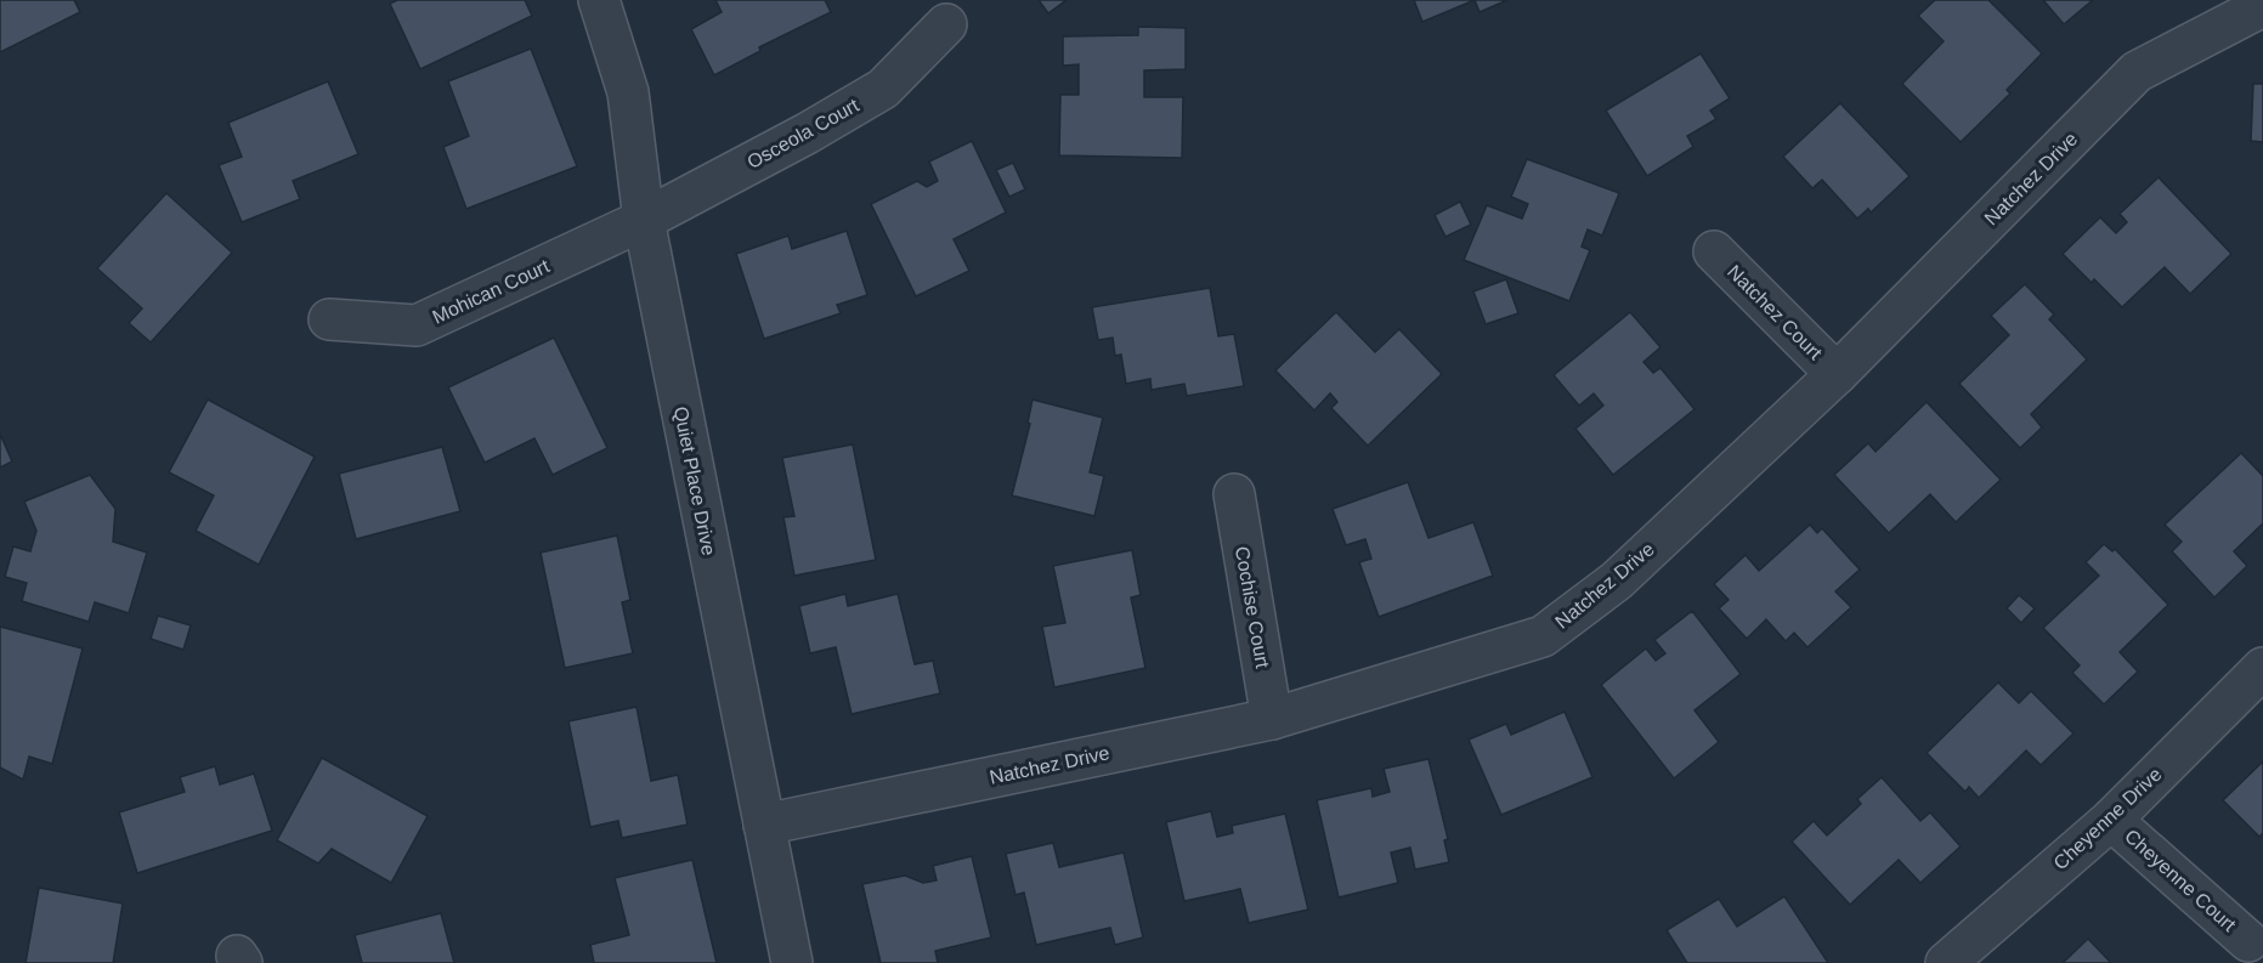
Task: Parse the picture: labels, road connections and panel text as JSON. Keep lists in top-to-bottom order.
{
  "streets": {
    "street": [
      "Osceola Court",
      "Natchez Drive",
      "Mohican Court",
      "Natchez Court",
      "Quiet Place Drive",
      "Cochise Court",
      "Cheyenne Drive",
      "Cheyenne Court"
    ]
  },
  "crossings": [
    ["Osceola Court", "Mohican Court"],
    ["Osceola Court", "Quiet Place Drive"],
    ["Natchez Drive", "Natchez Court"],
    ["Natchez Drive", "Quiet Place Drive"],
    ["Natchez Drive", "Cochise Court"],
    ["Mohican Court", "Quiet Place Drive"],
    ["Cheyenne Drive", "Cheyenne Court"]
  ]
}
